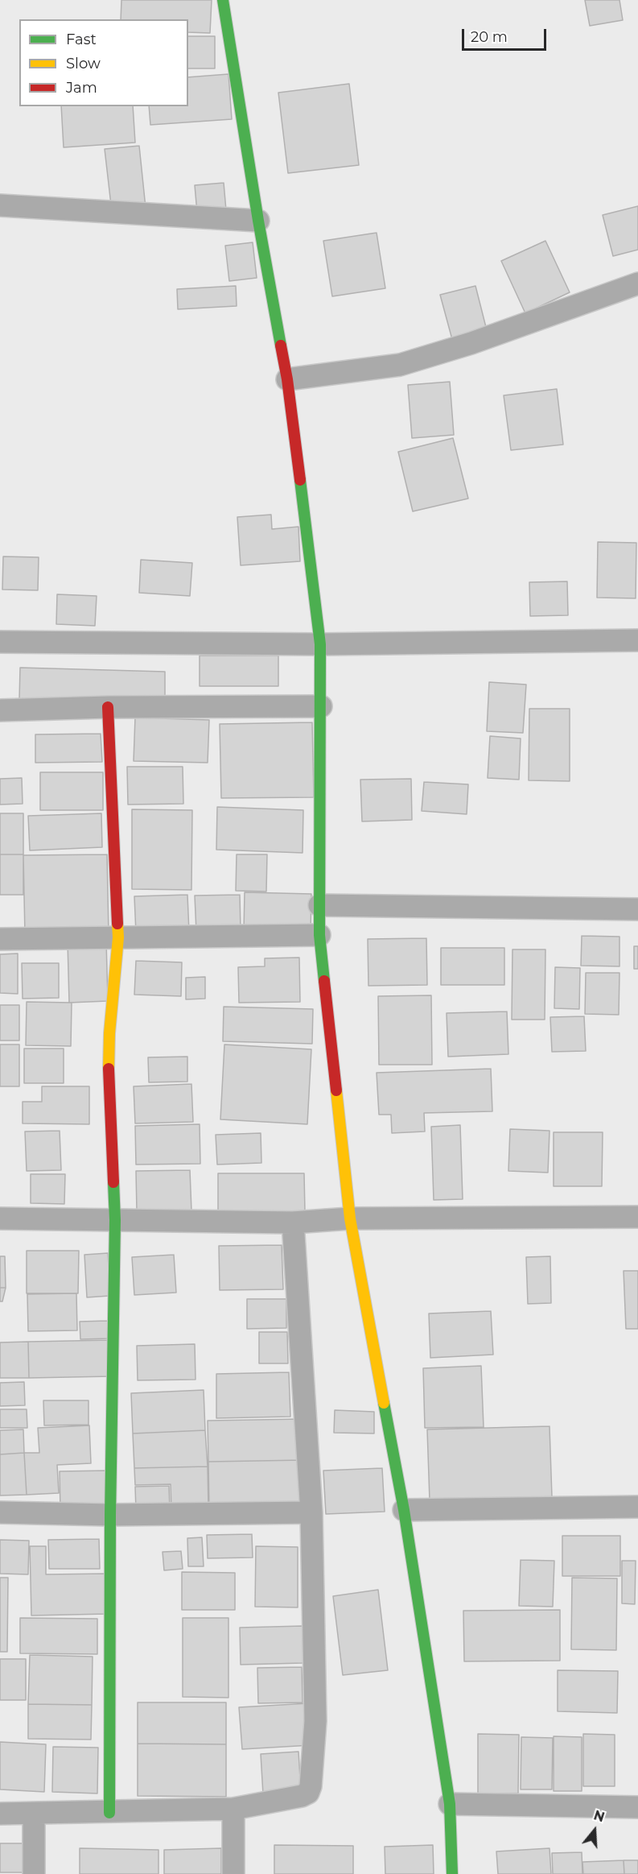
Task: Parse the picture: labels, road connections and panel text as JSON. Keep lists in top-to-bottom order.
{
  "legend": ["Fast", "Slow", "Jam"],
  "scale_bar": "20 m",
  "north": "top"
}
